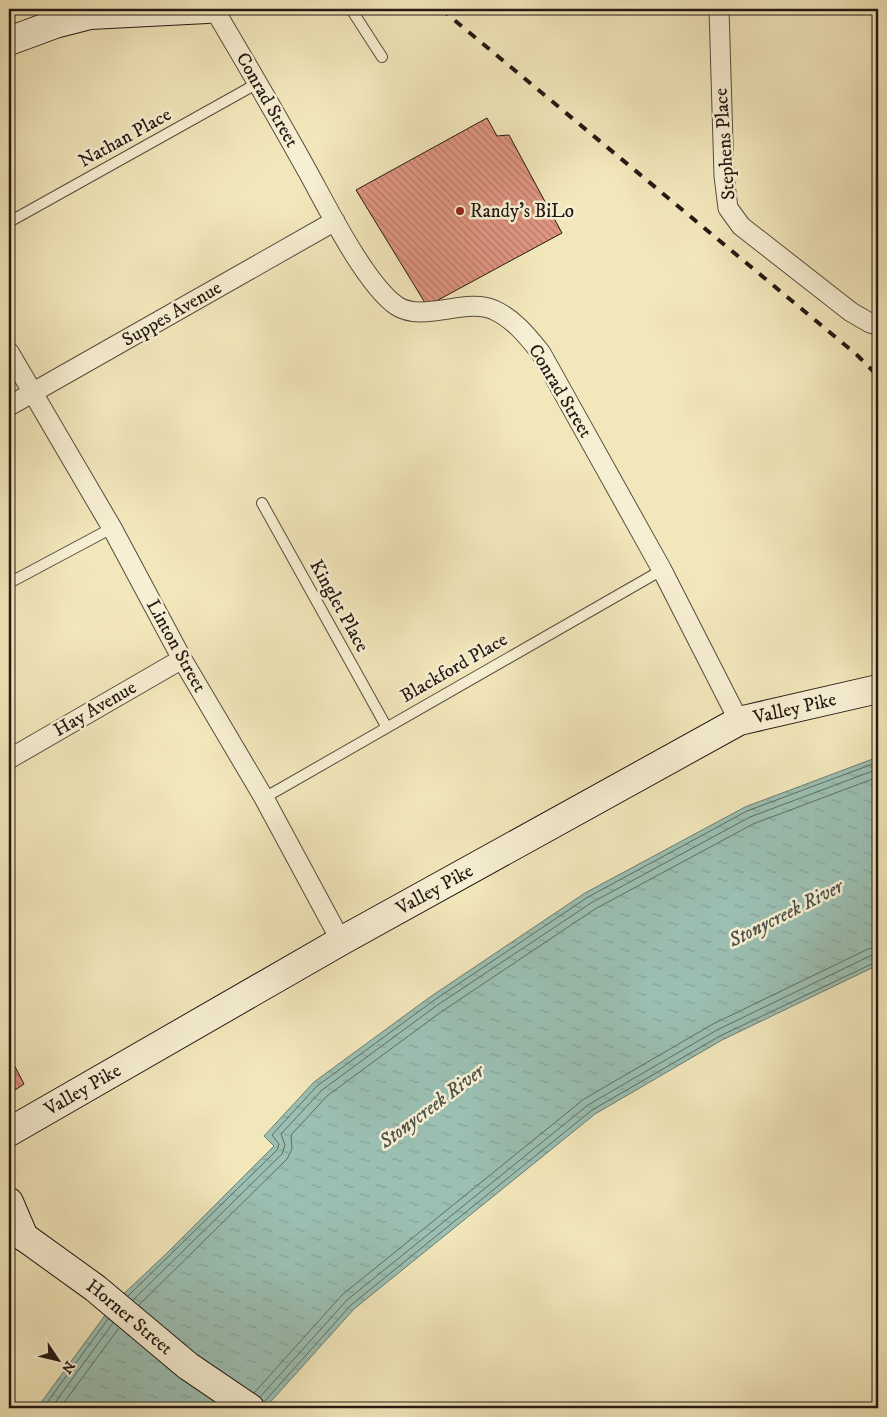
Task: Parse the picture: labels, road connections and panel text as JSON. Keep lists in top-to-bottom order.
{
  "streets": {
    "main road": ["Valley Pike", "Horner Street"],
    "street": [
      "Conrad Street",
      "Stephens Place",
      "Suppes Avenue",
      "Linton Street",
      "Hay Avenue"
    ],
    "lane": ["Nathan Place", "Kinglet Place", "Blackford Place"]
  },
  "crossings": [
    ["Conrad Street", "Nathan Place"],
    ["Conrad Street", "Suppes Avenue"],
    ["Conrad Street", "Blackford Place"],
    ["Conrad Street", "Valley Pike"],
    ["Suppes Avenue", "Linton Street"],
    ["Kinglet Place", "Blackford Place"],
    ["Linton Street", "Blackford Place"],
    ["Linton Street", "Valley Pike"],
    ["Linton Street", "Hay Avenue"]
  ],
  "water": ["Stonycreek River"],
  "places": ["Randy's BiLo"],
  "north": "bottom right"
}
